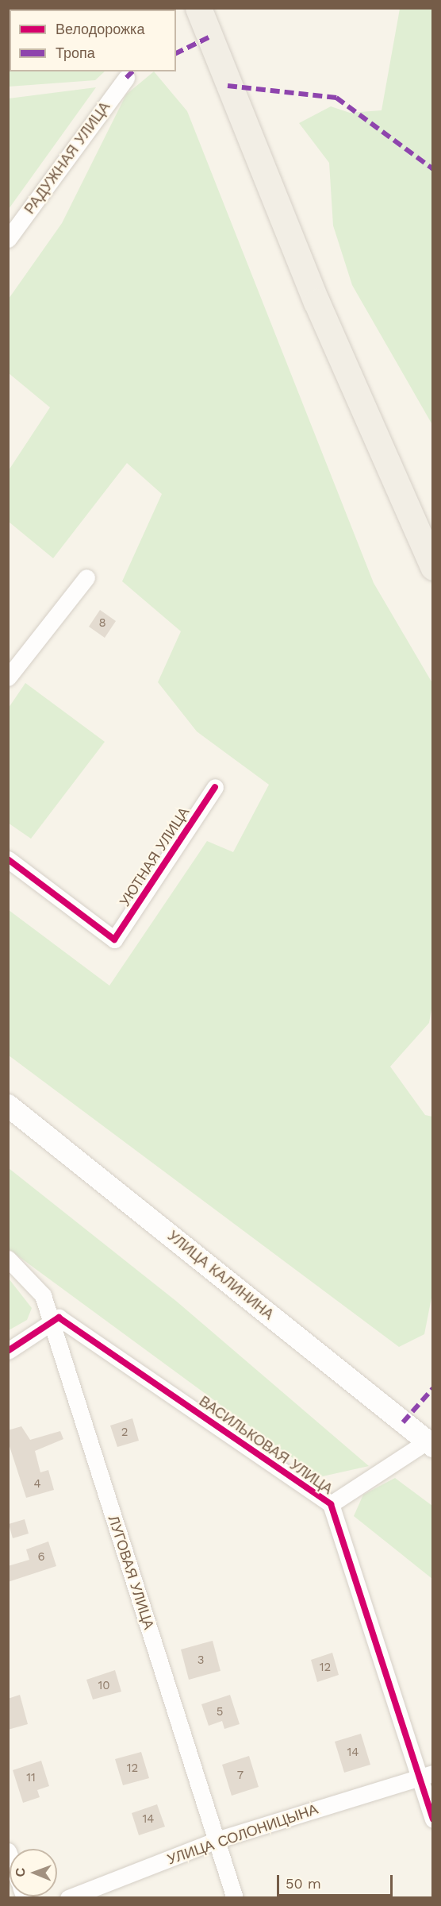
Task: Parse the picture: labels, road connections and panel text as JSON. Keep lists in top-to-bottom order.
{
  "streets": {
    "main road": ["УЛИЦА КАЛИНИНА"],
    "street": [
      "РАДУЖНАЯ УЛИЦА",
      "УЮТНАЯ УЛИЦА",
      "ВАСИЛЬКОВАЯ УЛИЦА",
      "ЛУГОВАЯ УЛИЦА",
      "УЛИЦА СОЛОНИЦЫНА"
    ]
  },
  "crossings": [
    ["ВАСИЛЬКОВАЯ УЛИЦА", "ЛУГОВАЯ УЛИЦА"],
    ["ВАСИЛЬКОВАЯ УЛИЦА", "УЛИЦА СОЛОНИЦЫНА"],
    ["ЛУГОВАЯ УЛИЦА", "УЛИЦА СОЛОНИЦЫНА"]
  ],
  "house_numbers": [
    "8",
    "2",
    "4",
    "6",
    "3",
    "12",
    "10",
    "5",
    "14",
    "12",
    "7",
    "11",
    "14"
  ],
  "legend": ["Велодорожка", "Тропа"],
  "scale_bar": "50 m",
  "north": "left"
}
